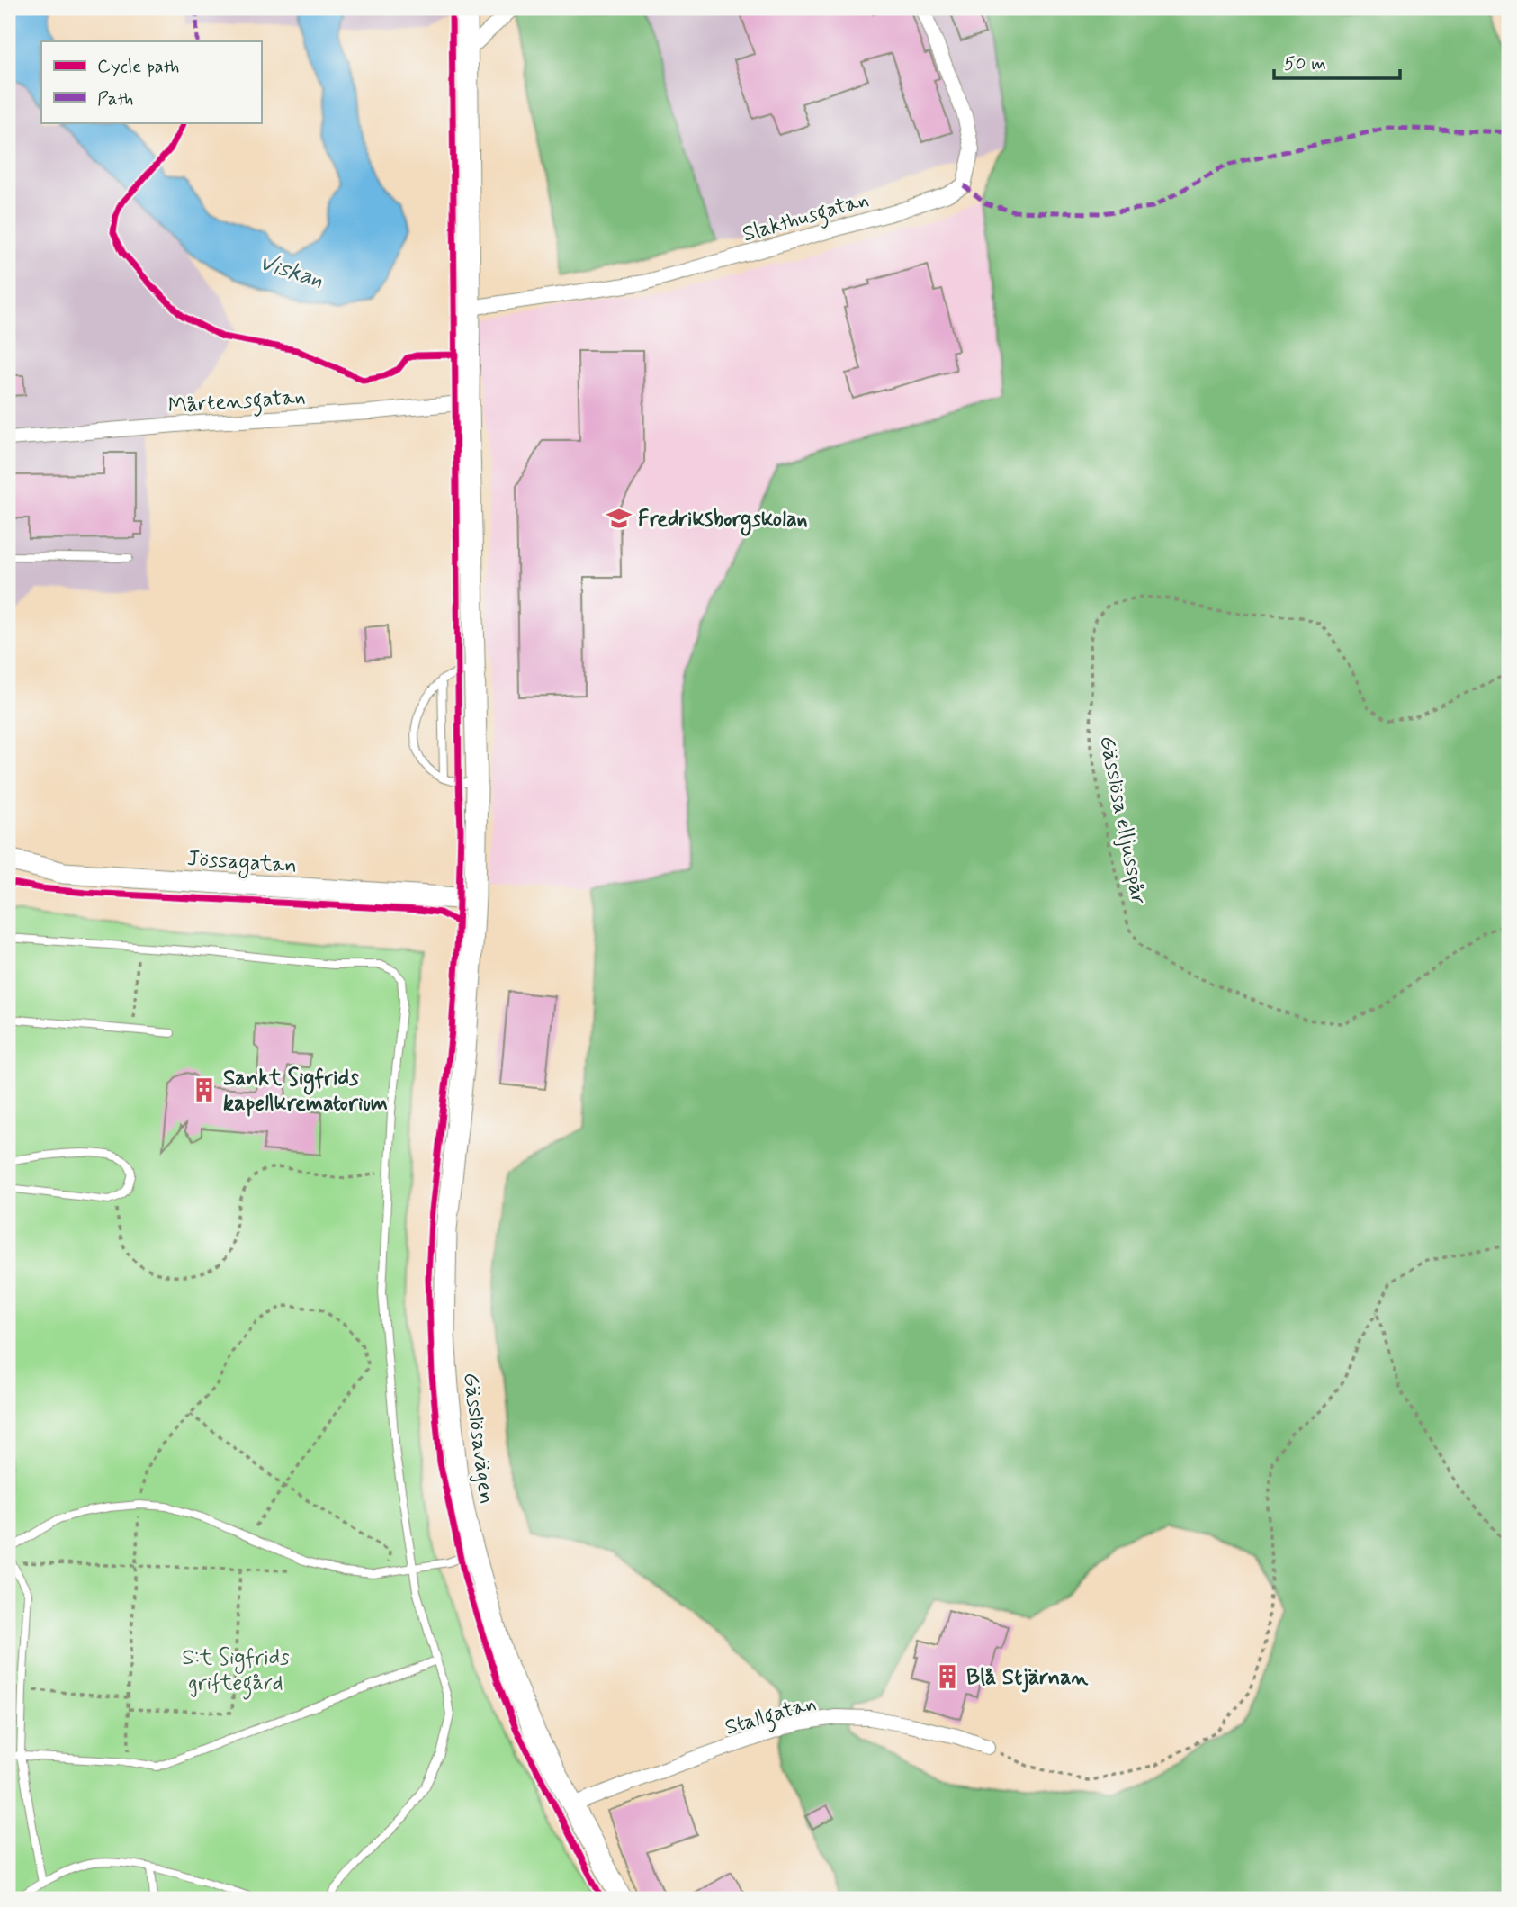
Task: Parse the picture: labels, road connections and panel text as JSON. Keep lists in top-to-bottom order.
{
  "streets": {
    "street": [
      "Slakthusgatan",
      "Mårtensgatan",
      "Jössagatan",
      "Gässlösavägen",
      "Stallgatan"
    ],
    "path": ["Gässlösa elljusspår"]
  },
  "crossings": [
    ["Slakthusgatan", "Gässlösavägen"],
    ["Mårtensgatan", "Gässlösavägen"],
    ["Jössagatan", "Gässlösavägen"],
    ["Gässlösavägen", "Stallgatan"]
  ],
  "water": ["Viskan"],
  "parks": ["S:t Sigfrids griftegård"],
  "places": {
    "school or university": ["Fredriksborgskolan"],
    "building": ["Sankt Sigfrids kapellkrematorium", "Blå Stjärnan"]
  },
  "legend": ["Cycle path", "Path"],
  "scale_bar": "50 m"
}
